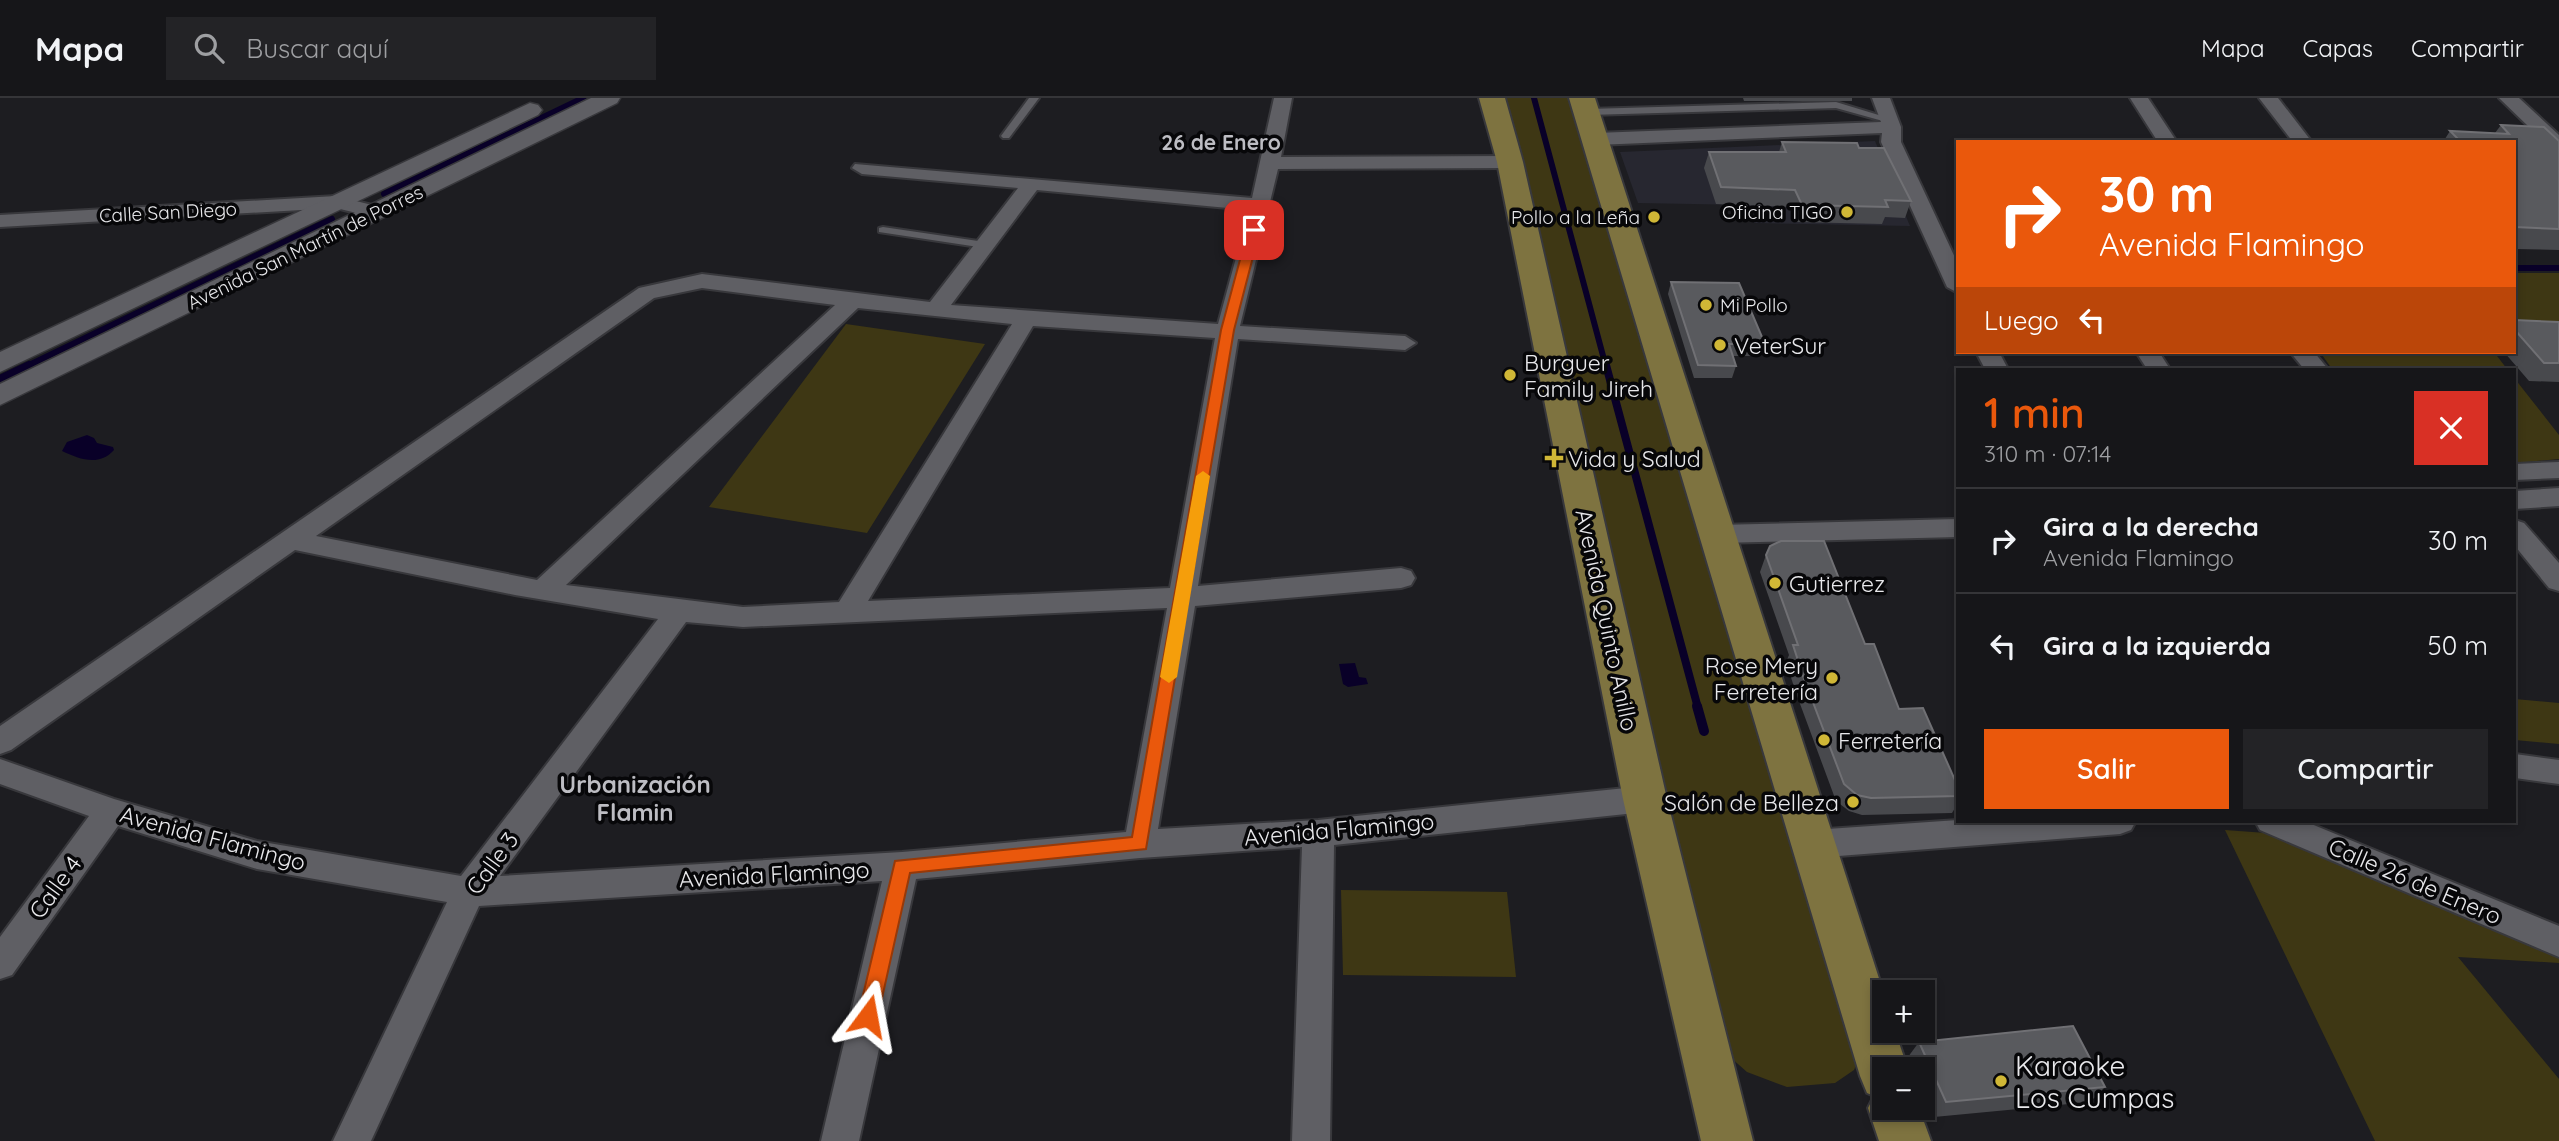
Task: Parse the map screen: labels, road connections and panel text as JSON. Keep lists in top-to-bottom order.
{
  "streets": {
    "main road": ["Avenida Quinto Anillo"],
    "street": [
      "Calle San Diego",
      "Avenida San Martín de Porres",
      "Avenida Flamingo",
      "Calle 3",
      "Calle 26 de Enero",
      "Calle 4"
    ]
  },
  "crossings": [
    ["Calle San Diego", "Avenida San Martín de Porres"],
    ["Avenida Quinto Anillo", "Avenida Flamingo"],
    ["Avenida Flamingo", "Calle 3"],
    ["Avenida Flamingo", "Calle 4"]
  ],
  "districts": ["26 de Enero", "Urbanización Flamin"],
  "places": {
    "other": [
      "Oficina TIGO",
      "Pollo a la Leña",
      "Mi Pollo",
      "VeterSur",
      "Burguer Family Jireh",
      "Gutierrez",
      "Rose Mery Ferretería",
      "Ferretería",
      "Salón de Belleza",
      "Karaoke Los Cumpas"
    ],
    "health": ["Vida y Salud"]
  },
  "page": {
    "header": "Mapa",
    "search": "Buscar aquí",
    "nav": ["Mapa", "Capas", "Compartir"],
    "turn": ["30 m", "Avenida Flamingo"],
    "then": "Luego",
    "heading": ["1 min", "310 m · 07:14"],
    "list": [
      {
        "name": "Gira a la derecha",
        "note": "Avenida Flamingo",
        "value": "30 m"
      },
      {
        "name": "Gira a la izquierda",
        "value": "50 m"
      }
    ],
    "buttons": ["Salir", "Compartir"],
    "map_buttons": ["+", "−"]
  }
}
